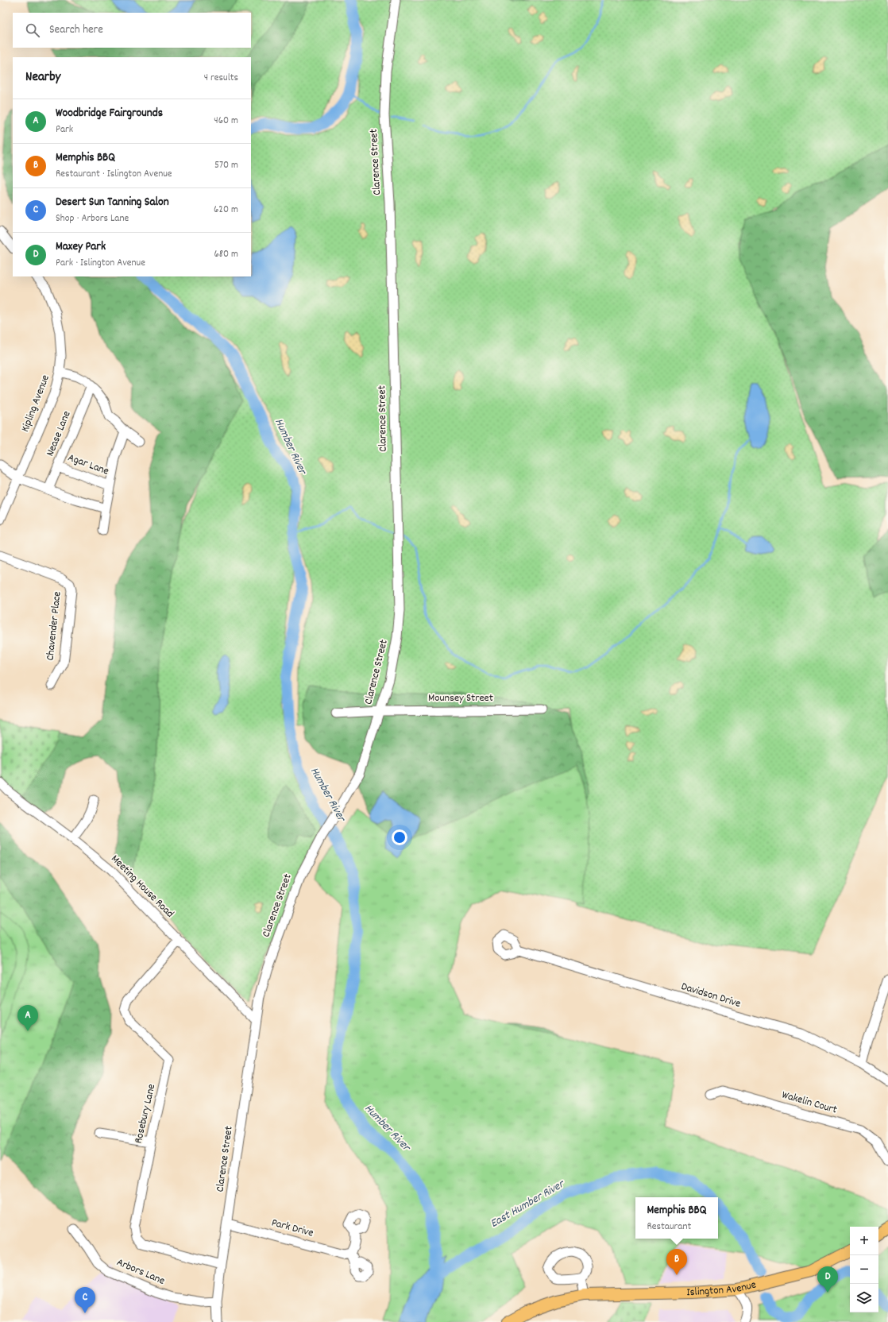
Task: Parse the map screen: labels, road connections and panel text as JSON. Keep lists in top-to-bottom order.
{
  "streets": {
    "main road": ["Islington Avenue"],
    "street": [
      "Clarence Street",
      "Kipling Avenue",
      "Nease Lane",
      "Agar Lane",
      "Chavender Place",
      "Mounsey Street",
      "Meeting House Road",
      "Davidson Drive",
      "Wakelin Court",
      "Rosebury Lane",
      "Park Drive",
      "Arbors Lane"
    ]
  },
  "crossings": [
    ["Clarence Street", "Mounsey Street"],
    ["Clarence Street", "Meeting House Road"],
    ["Clarence Street", "Rosebury Lane"],
    ["Clarence Street", "Park Drive"],
    ["Clarence Street", "Arbors Lane"],
    ["Nease Lane", "Agar Lane"],
    ["Meeting House Road", "Rosebury Lane"]
  ],
  "water": ["Humber River", "East Humber River"],
  "page": {
    "search": "Search here",
    "heading": ["Nearby", "4 results"],
    "list": [
      {
        "mark": "A",
        "name": "Woodbridge Fairgrounds",
        "note": "Park",
        "value": "460 m"
      },
      {
        "mark": "B",
        "name": "Memphis BBQ",
        "note": "Restaurant · Islington Avenue",
        "value": "570 m"
      },
      {
        "mark": "C",
        "name": "Desert Sun Tanning Salon",
        "note": "Shop · Arbors Lane",
        "value": "620 m"
      },
      {
        "mark": "D",
        "name": "Maxey Park",
        "note": "Park · Islington Avenue",
        "value": "680 m"
      }
    ],
    "pins": [
      "A",
      "B",
      "D",
      "C"
    ],
    "popup": ["Memphis BBQ", "Restaurant"],
    "map_buttons": ["+", "−"]
  }
}
